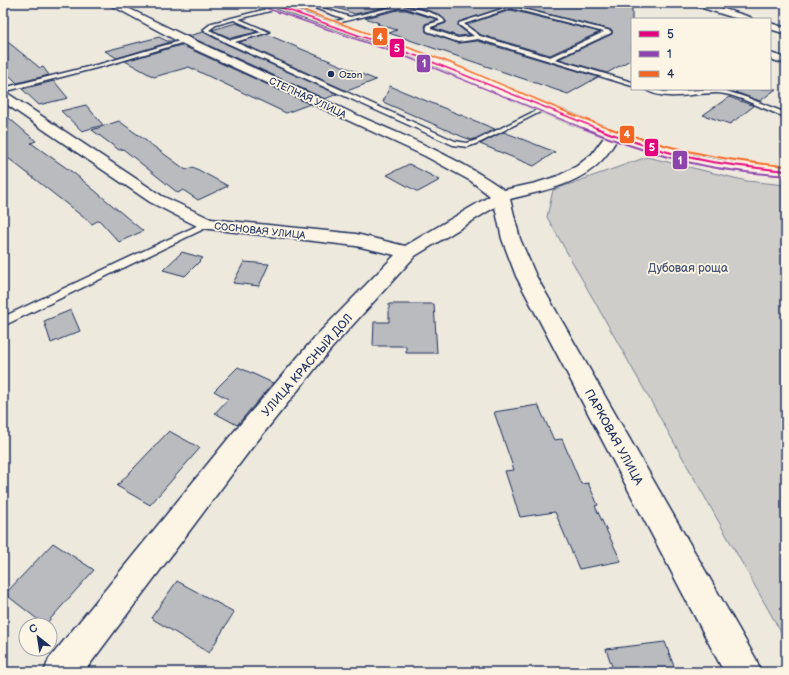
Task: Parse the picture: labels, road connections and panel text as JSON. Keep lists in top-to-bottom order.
{
  "streets": {
    "street": [
      "СТЕПНАЯ УЛИЦА",
      "СОСНОВАЯ УЛИЦА",
      "УЛИЦА КРАСНЫЙ ДОЛ",
      "ПАРКОВАЯ УЛИЦА"
    ]
  },
  "crossings": [
    ["СТЕПНАЯ УЛИЦА", "УЛИЦА КРАСНЫЙ ДОЛ"],
    ["СТЕПНАЯ УЛИЦА", "ПАРКОВАЯ УЛИЦА"],
    ["СОСНОВАЯ УЛИЦА", "УЛИЦА КРАСНЫЙ ДОЛ"],
    ["УЛИЦА КРАСНЫЙ ДОЛ", "ПАРКОВАЯ УЛИЦА"]
  ],
  "parks": ["Дубовая роща"],
  "places": ["Ozon"],
  "lines": ["transit line 5", "transit line 4", "transit line 1"],
  "legend": ["5", "1", "4"],
  "north": "top left"
}
